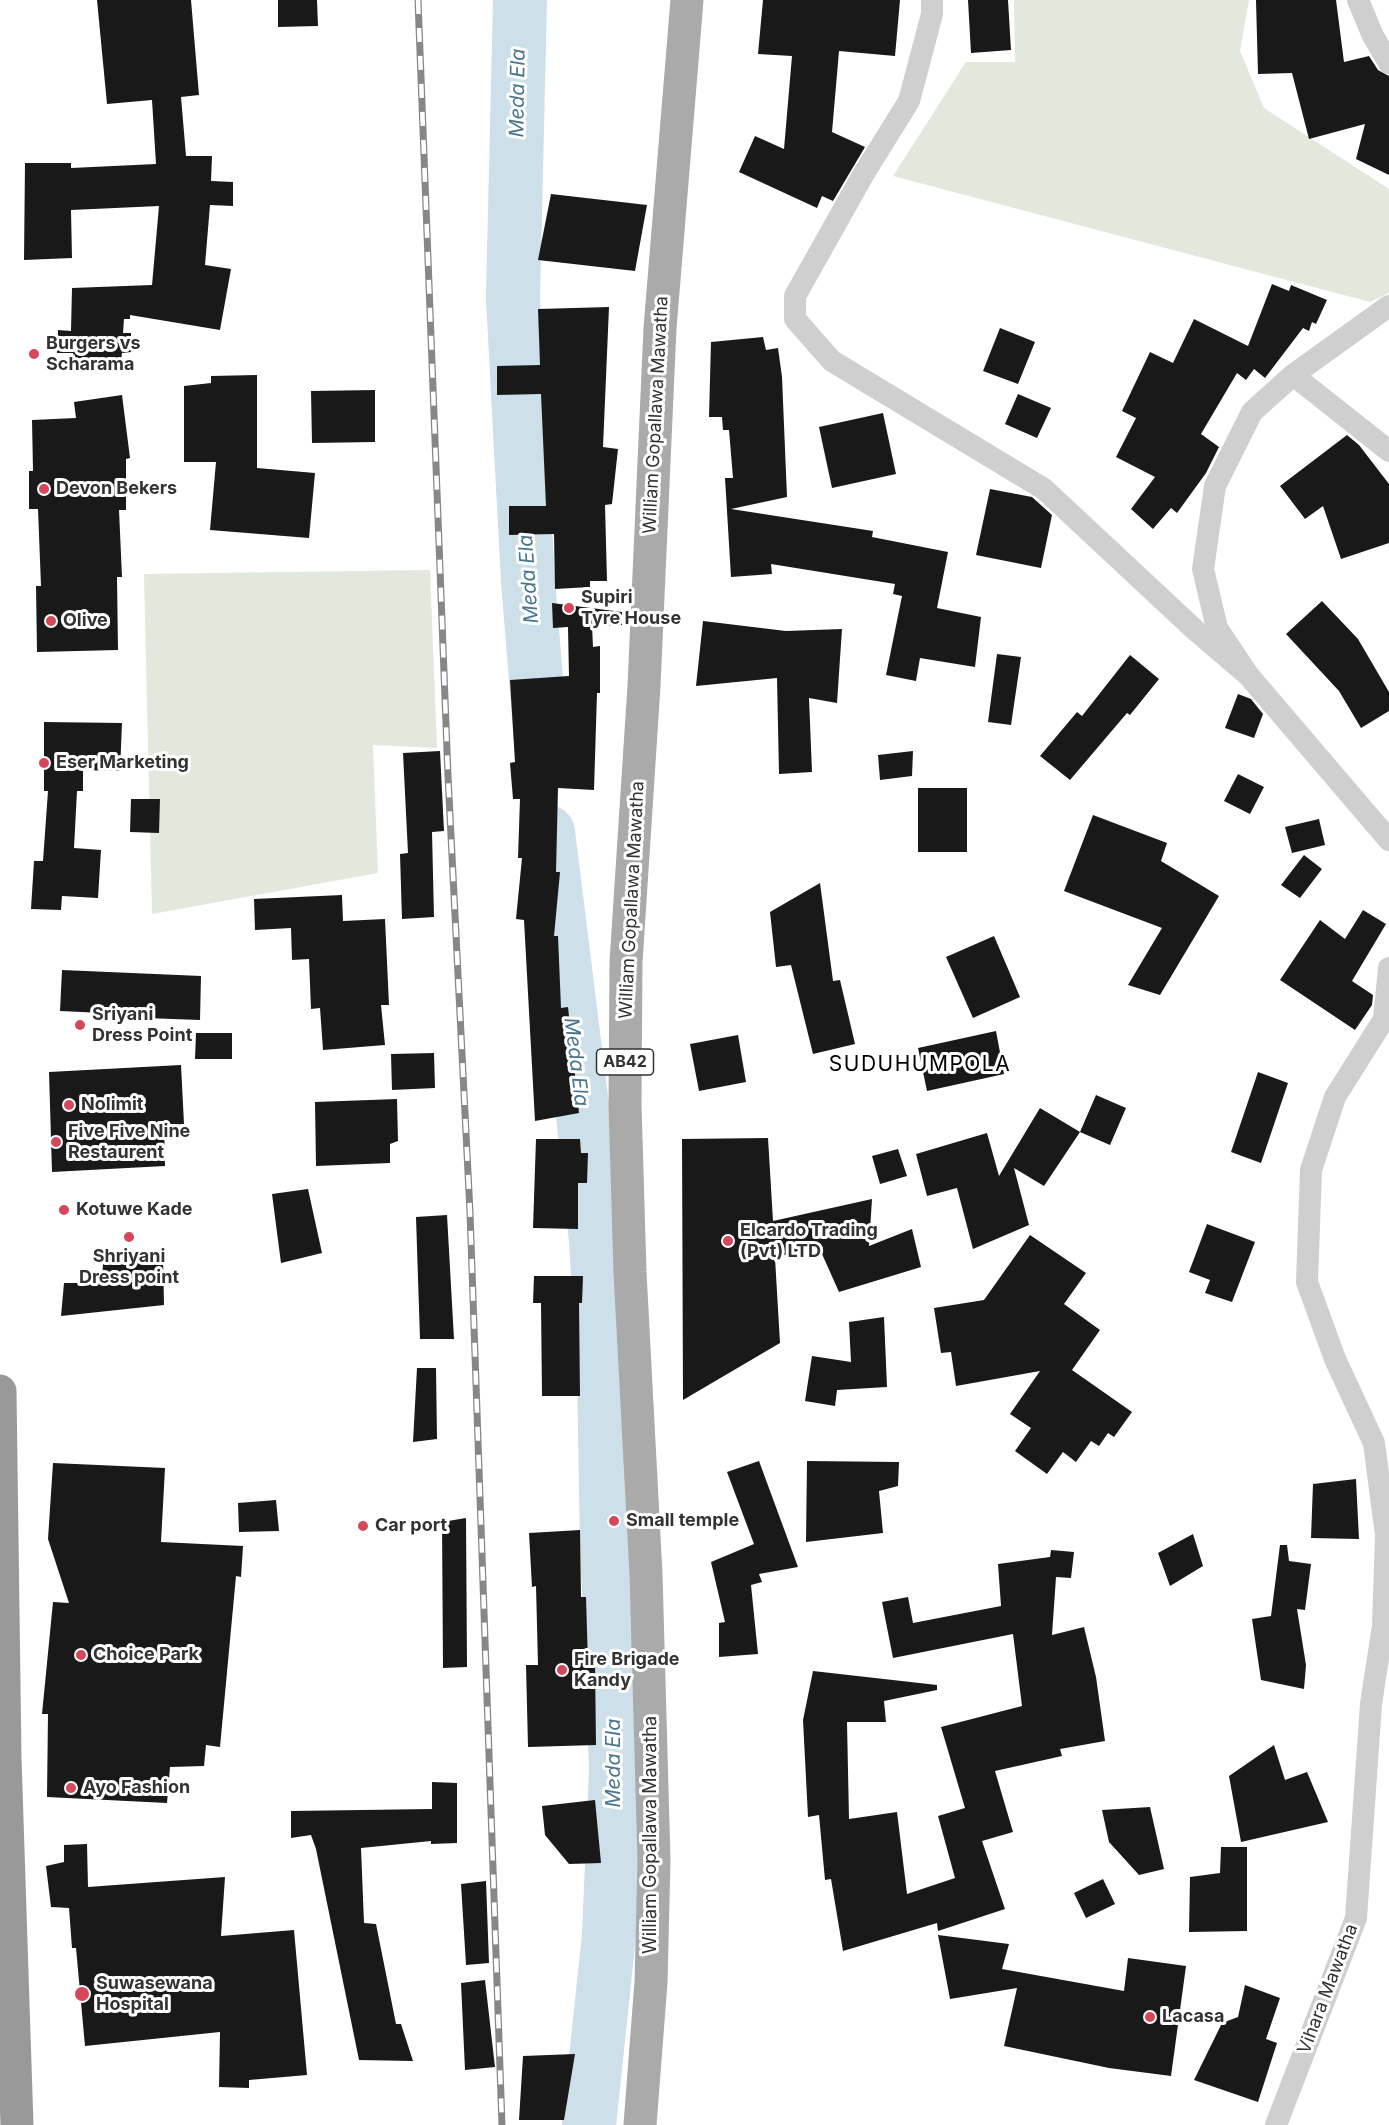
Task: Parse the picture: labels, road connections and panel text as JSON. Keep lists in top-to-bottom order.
{
  "streets": {
    "main road": ["William Gopallawa Mawatha", "AB42"],
    "street": ["Vihara Mawatha"]
  },
  "districts": ["SUDUHUMPOLA"],
  "water": ["Meda Ela"],
  "places": [
    "Burgers vs Scharama",
    "Devon Bekers",
    "Supiri Tyre House",
    "Olive",
    "Eser Marketing",
    "Sriyani Dress Point",
    "Nolimit",
    "Five Five Nine Restaurent",
    "Kotuwe Kade",
    "Shriyani Dress point",
    "Elcardo Trading (Pvt) LTD",
    "Small temple",
    "Car port",
    "Choice Park",
    "Fire Brigade Kandy",
    "Ayo Fashion",
    "Suwasewana Hospital",
    "Lacasa"
  ]
}
